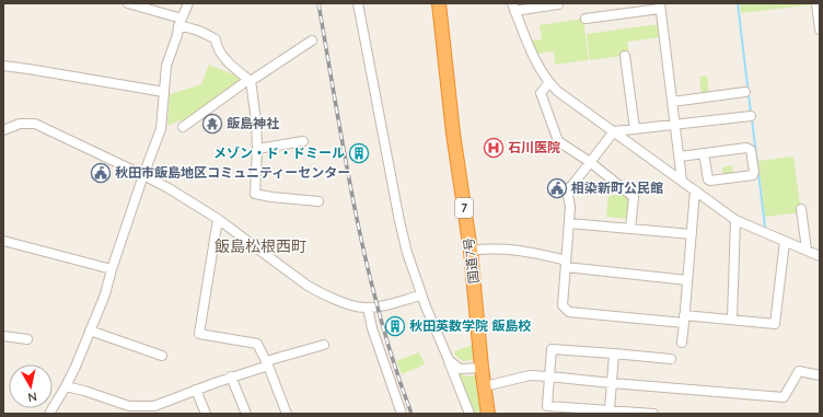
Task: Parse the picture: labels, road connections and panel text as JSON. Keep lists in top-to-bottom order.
{
  "streets": {
    "highway": ["7", "国道7号"]
  },
  "districts": ["飯島松根西町"],
  "places": {
    "temple": ["飯島神社"],
    "hospital": ["石川医院"],
    "building": ["メゾン・ド・ドミール", "秋田英数学院 飯島校"],
    "public building": ["秋田市飯島地区コミュニティーセンター", "相染新町公民館"]
  },
  "north": "bottom"
}
